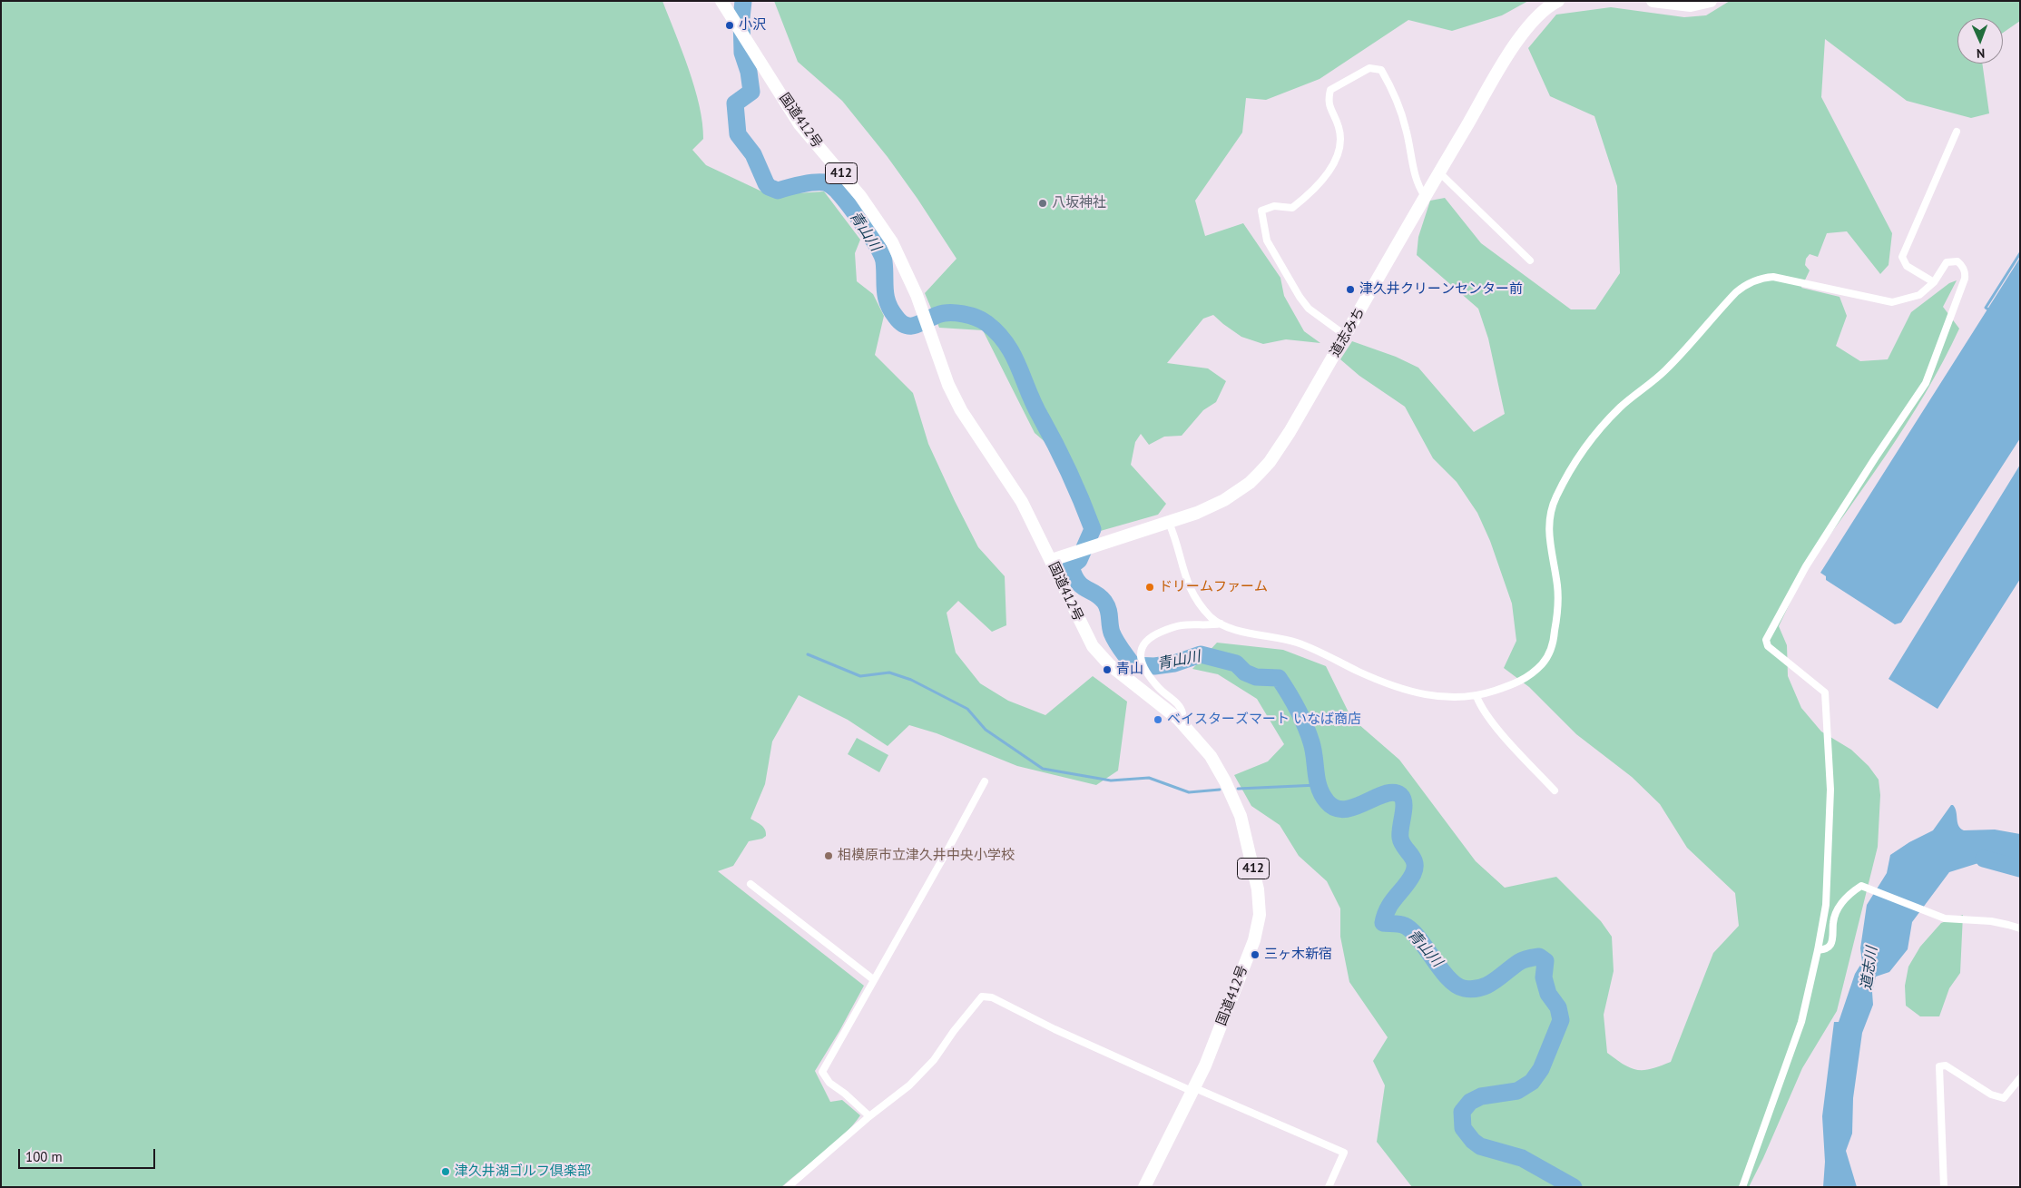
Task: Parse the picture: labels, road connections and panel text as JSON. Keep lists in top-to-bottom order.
{
  "streets": {
    "highway": ["国道412号", "412", "道志みち"]
  },
  "crossings": [
    ["国道412号", "道志みち"]
  ],
  "water": ["青山川", "道志川"],
  "places": [
    "小沢",
    "八坂神社",
    "津久井クリーンセンター前",
    "ドリームファーム",
    "青山",
    "ベイスターズマート いなば商店",
    "相模原市立津久井中央小学校",
    "三ヶ木新宿",
    "津久井湖ゴルフ倶楽部"
  ],
  "scale_bar": "100 m",
  "north": "bottom"
}
